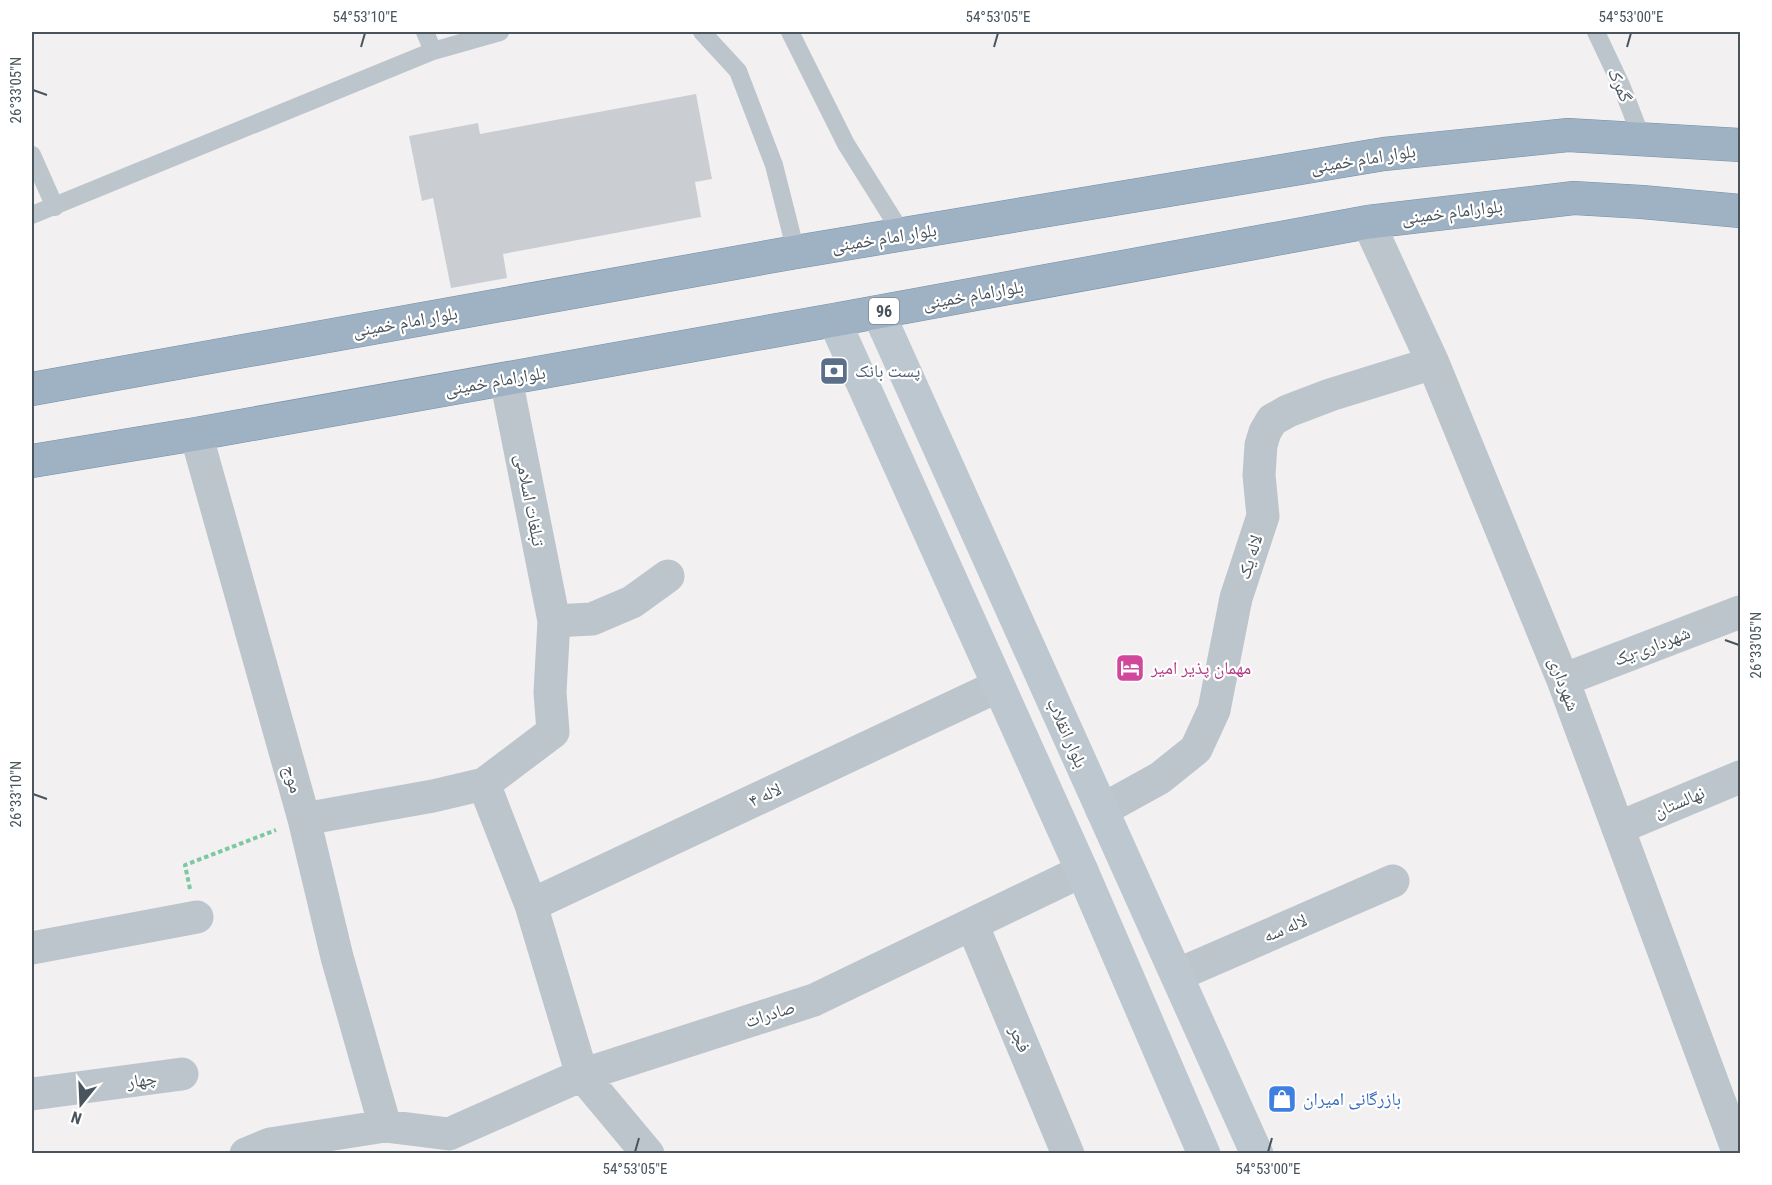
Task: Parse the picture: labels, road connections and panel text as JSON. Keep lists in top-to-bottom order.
{
  "streets": {
    "highway": ["بلوار امام خمینی", "بلوارامام خمینی", "96"],
    "main road": ["بلوار انقلاب"],
    "street": [
      "تبلغات اسلامی",
      "لاله یک",
      "شهرداری-یک",
      "شهرداری",
      "موج",
      "لاله ۴",
      "نهالستان",
      "لاله سه",
      "صادرات",
      "فجر",
      "چهار"
    ],
    "lane": ["گمرک"]
  },
  "crossings": [
    ["گمرک", "بلوار امام خمینی"],
    ["بلوارامام خمینی", "تبلغات اسلامی"],
    ["بلوارامام خمینی", "شهرداری"],
    ["بلوارامام خمینی", "بلوار انقلاب"],
    ["بلوارامام خمینی", "موج"],
    ["لاله یک", "شهرداری"],
    ["لاله یک", "بلوار انقلاب"],
    ["شهرداری-یک", "شهرداری"],
    ["شهرداری", "نهالستان"],
    ["بلوار انقلاب", "لاله سه"],
    ["موج", "صادرات"],
    ["صادرات", "فجر"]
  ],
  "places": {
    "bank": ["پست بانک"],
    "hotel": ["مهمان پذیر امیر"],
    "shop": ["بازرگانی امیران"]
  },
  "north": "bottom",
  "coordinates": [
    "54°53'10\"E",
    "54°53'05\"E",
    "54°53'00\"E",
    "26°33'05\"N",
    "26°33'10\"N"
  ]
}
